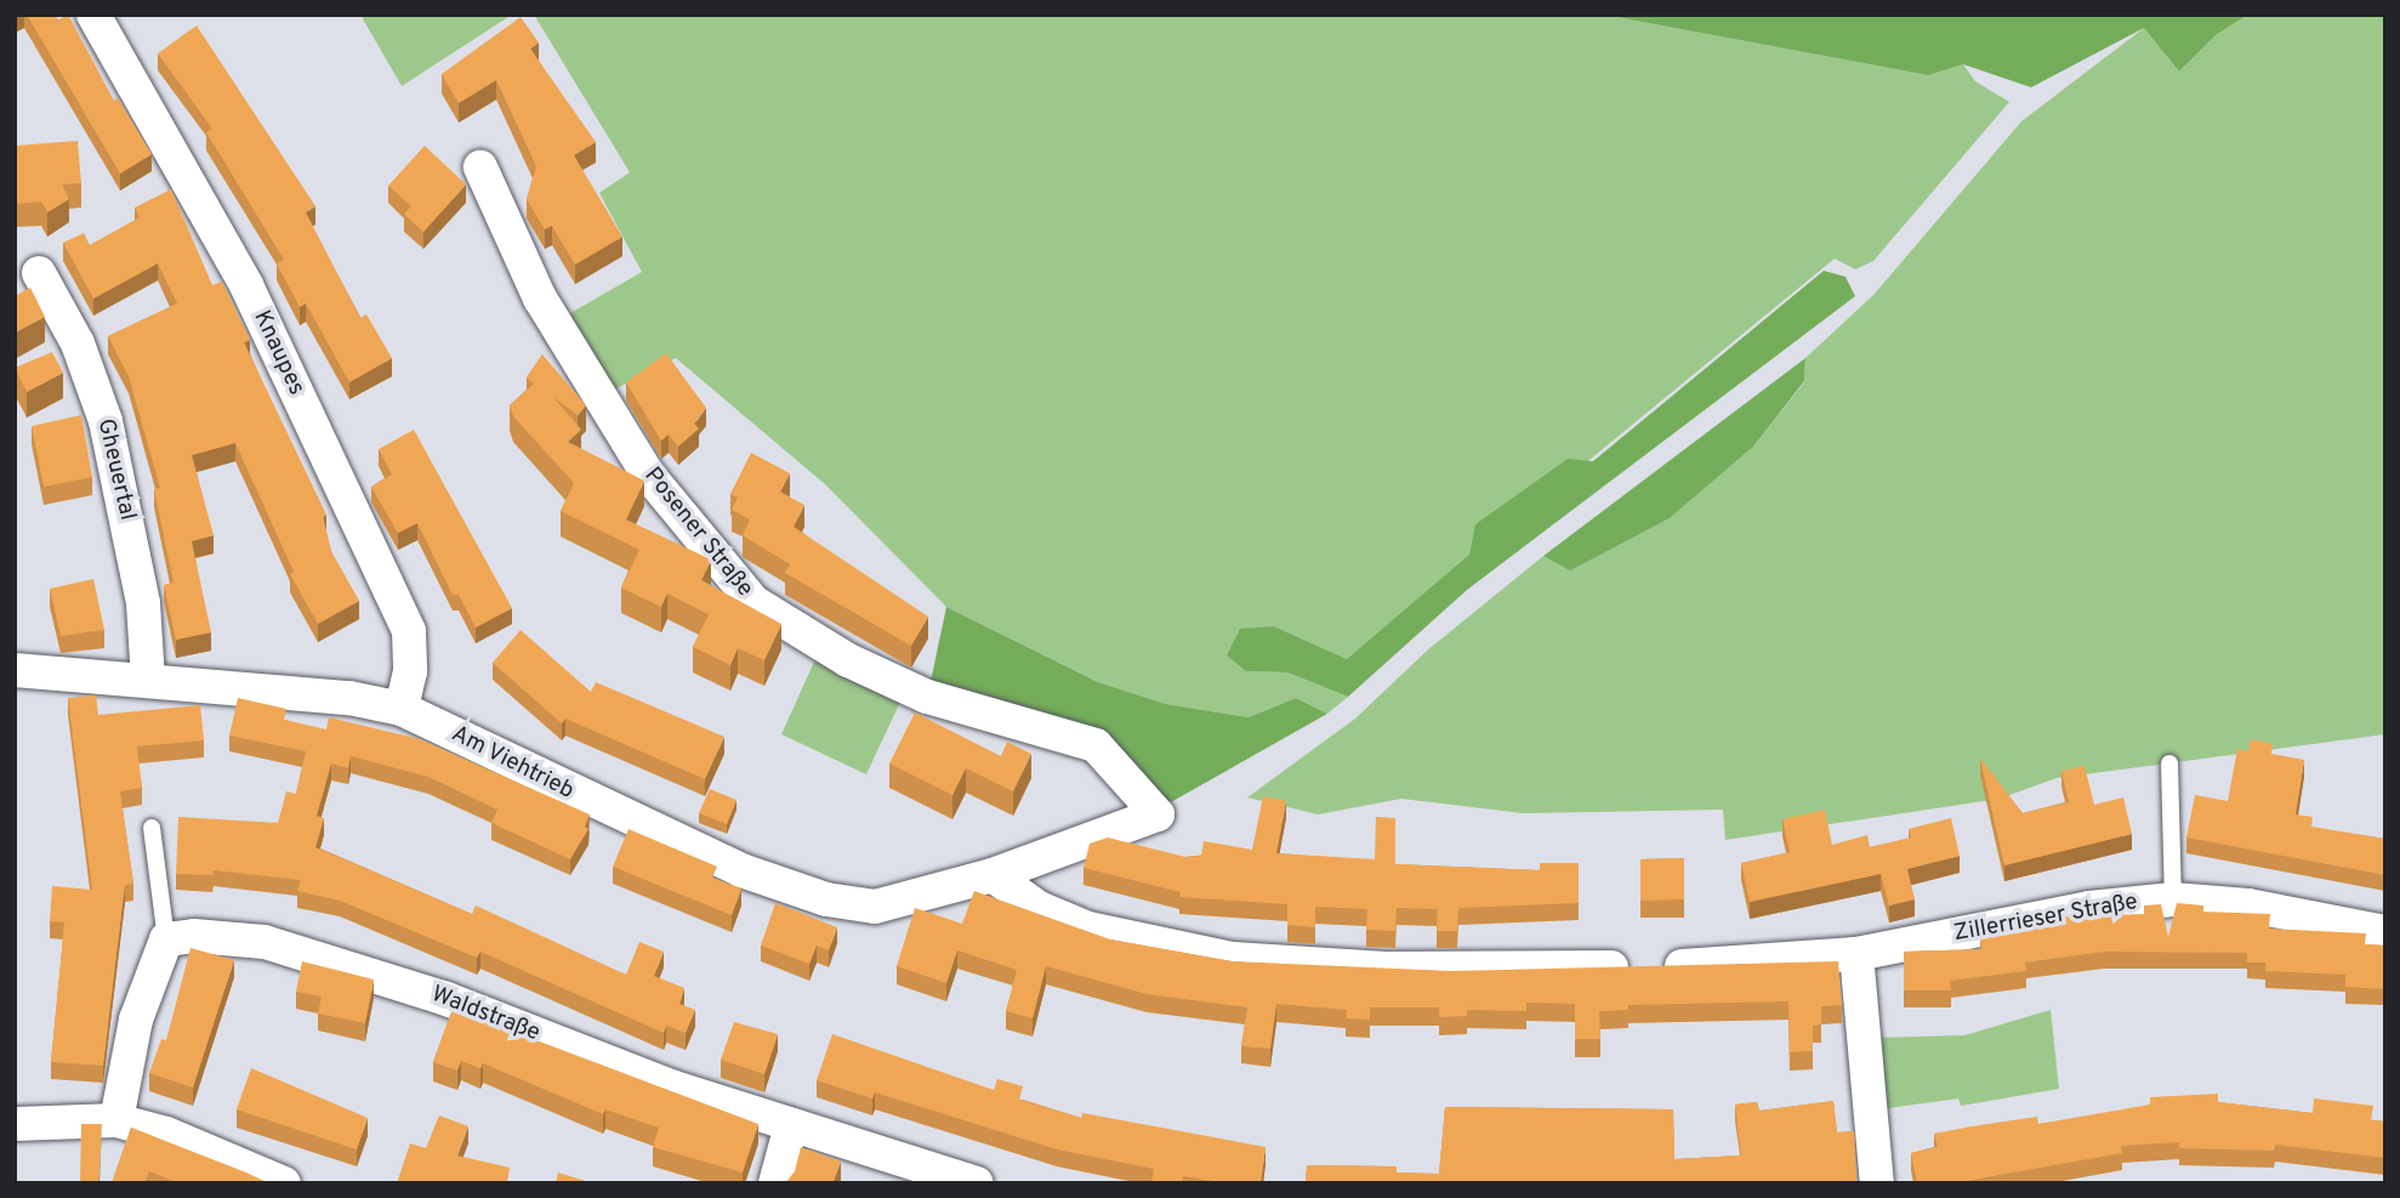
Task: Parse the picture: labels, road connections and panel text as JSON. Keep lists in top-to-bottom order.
{
  "streets": {
    "street": [
      "Knaupes",
      "Gheuertal",
      "Posener Straße",
      "Am Viehtrieb",
      "Zillerrieser Straße",
      "Waldstraße"
    ]
  },
  "crossings": [
    ["Knaupes", "Am Viehtrieb"],
    ["Gheuertal", "Am Viehtrieb"],
    ["Posener Straße", "Am Viehtrieb"],
    ["Posener Straße", "Zillerrieser Straße"],
    ["Am Viehtrieb", "Zillerrieser Straße"]
  ]
}
